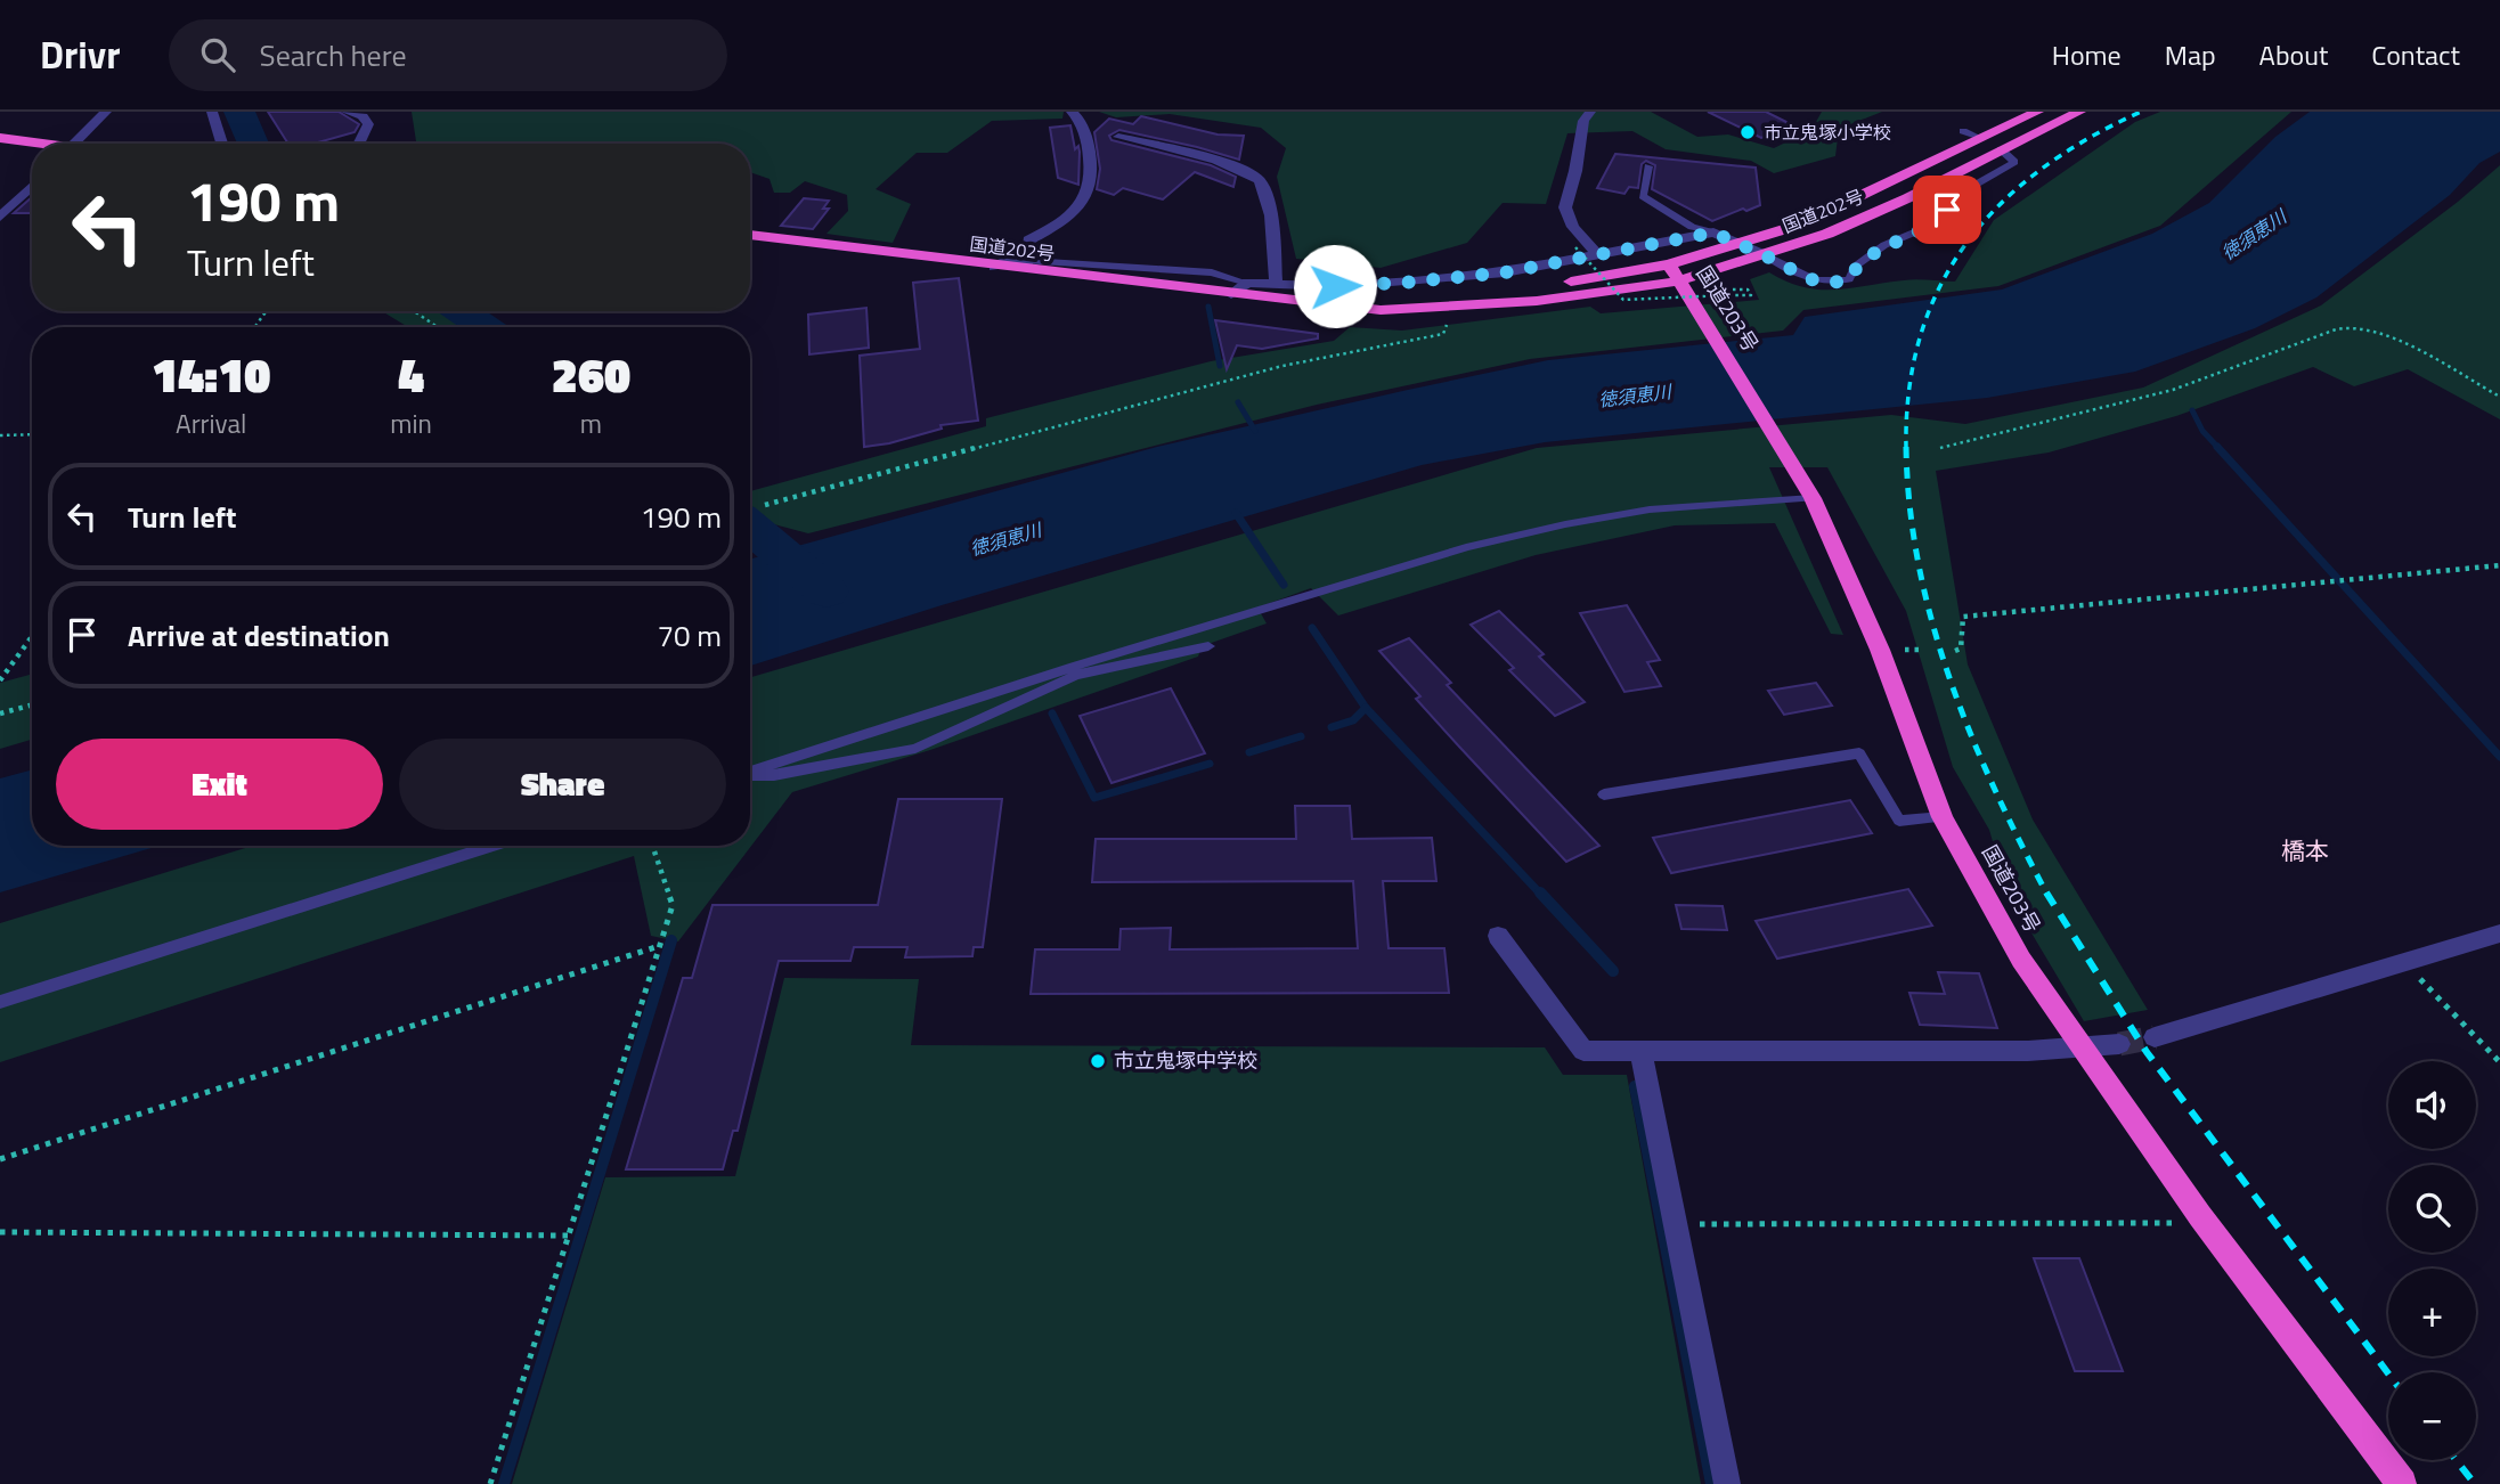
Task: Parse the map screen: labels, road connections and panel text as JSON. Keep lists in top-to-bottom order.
{
  "streets": {
    "highway": ["国道202号", "国道203号"]
  },
  "crossings": [
    ["国道202号", "国道203号"]
  ],
  "districts": ["橋本"],
  "water": ["徳須恵川"],
  "places": ["市立鬼塚小学校", "市立鬼塚中学校"],
  "page": {
    "header": "Drivr",
    "search": "Search here",
    "nav": [
      "Home",
      "Map",
      "About",
      "Contact"
    ],
    "turn": ["190 m", "Turn left"],
    "eta": [
      "14:10",
      "Arrival",
      "4",
      "min",
      "260",
      "m"
    ],
    "list": [
      {
        "name": "Turn left",
        "value": "190 m"
      },
      {
        "name": "Arrive at destination",
        "value": "70 m"
      }
    ],
    "buttons": ["Exit", "Share"],
    "map_buttons": ["+", "−"]
  }
}
